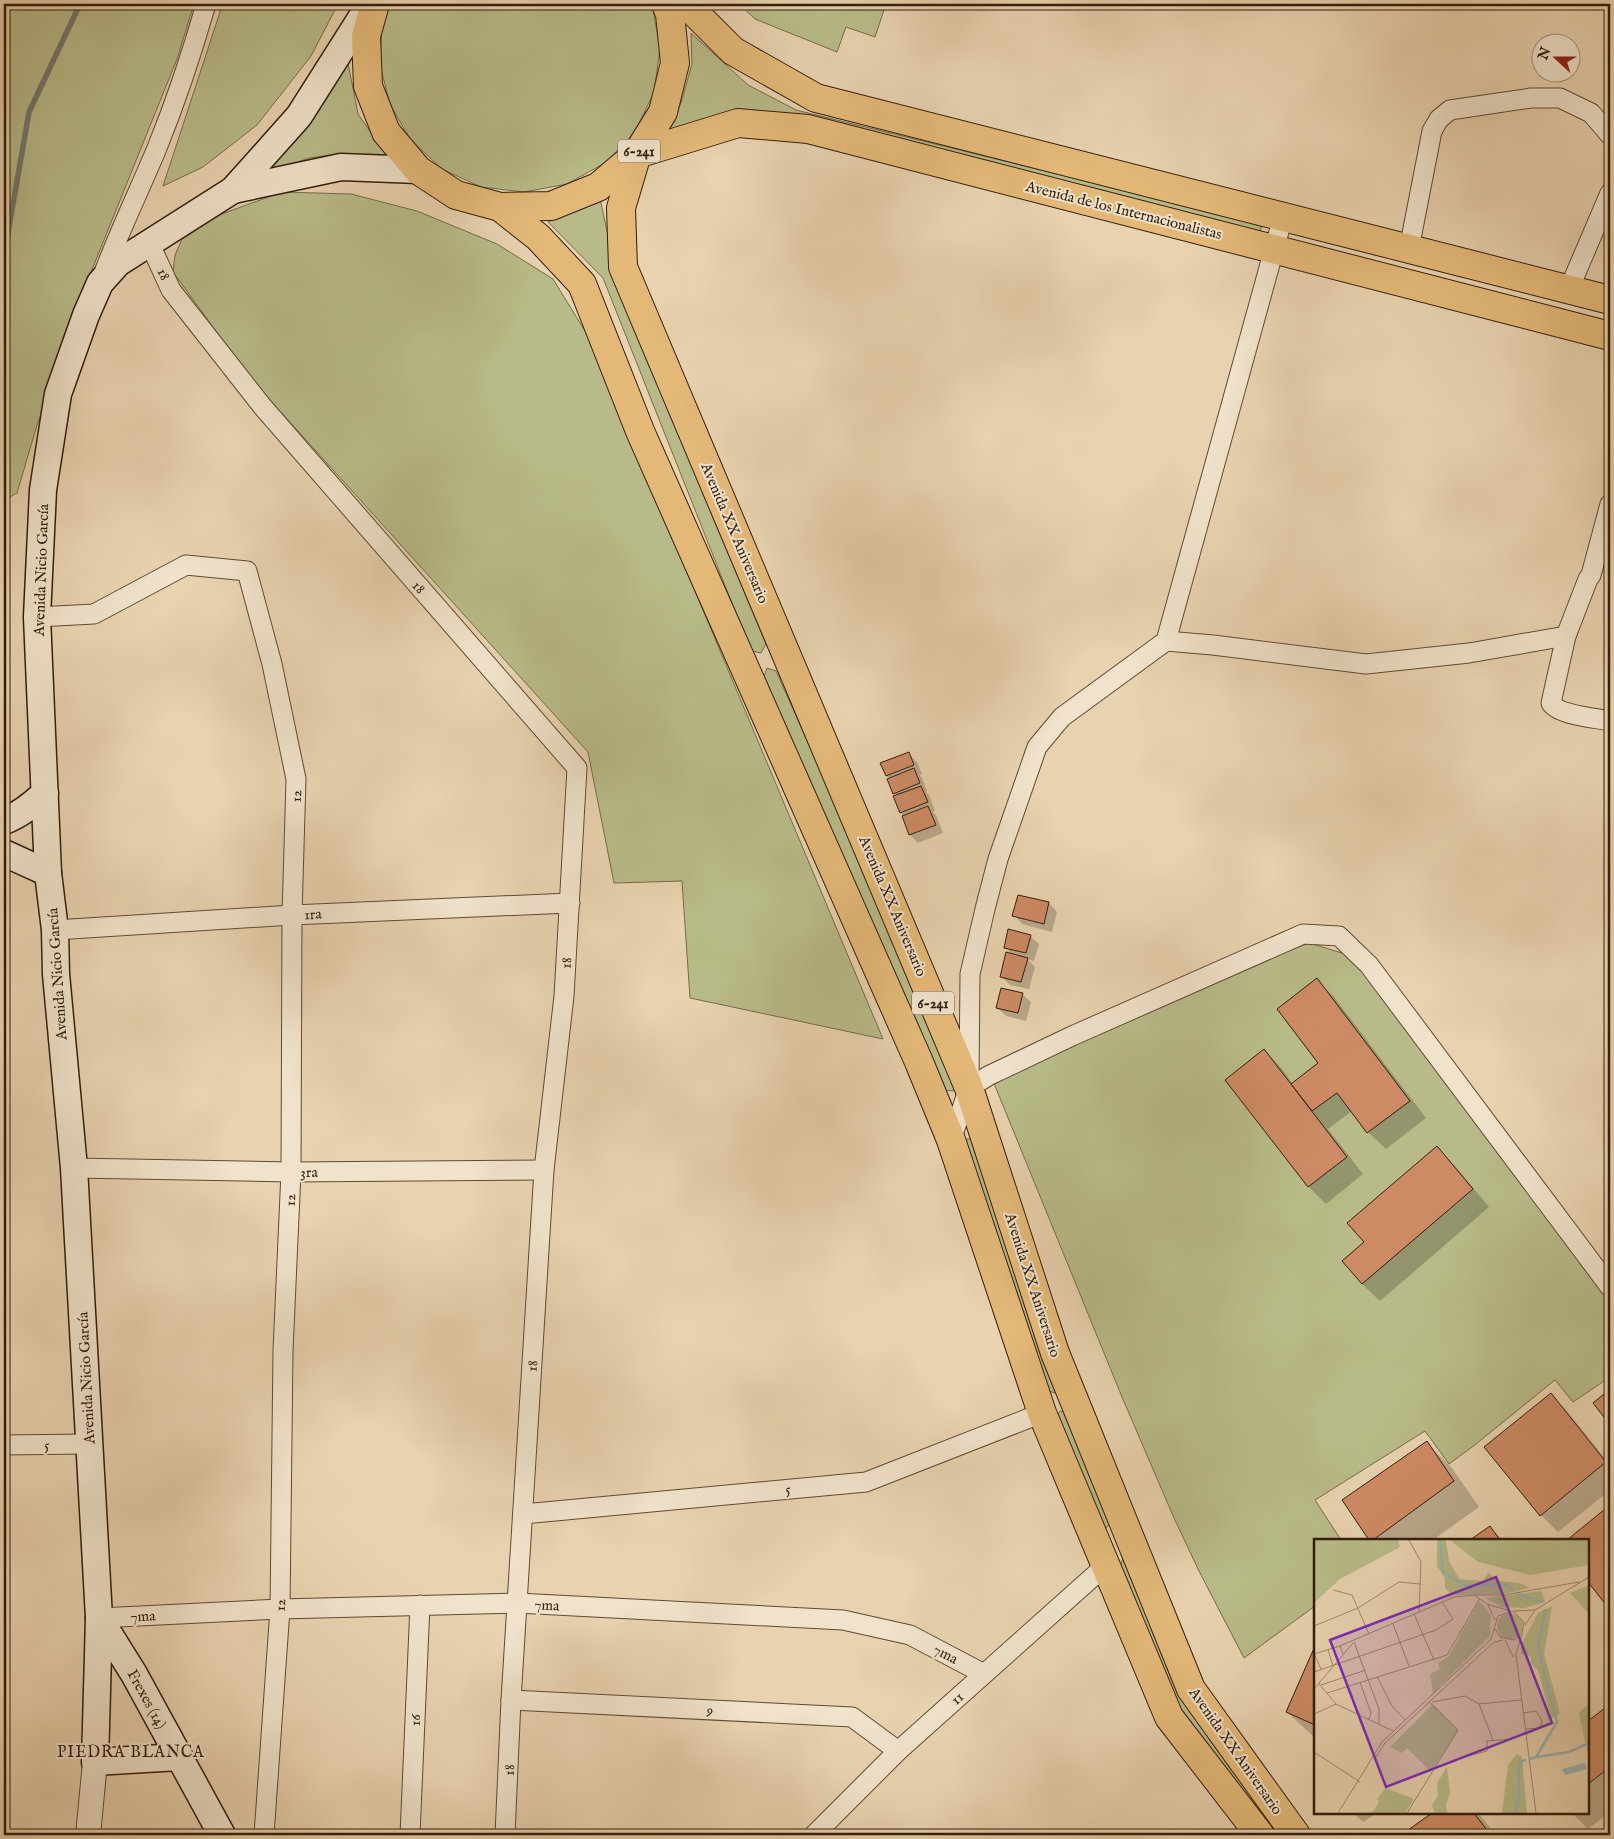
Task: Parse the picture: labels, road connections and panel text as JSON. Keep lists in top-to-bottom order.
{
  "streets": {
    "main road": [
      "6-241",
      "Avenida de los Internacionalistas",
      "Avenida XX Aniversario",
      "Avenida Nicio García",
      "Frexes (14)"
    ],
    "street": [
      "18",
      "12",
      "1ra",
      "3ra",
      "5",
      "7ma",
      "11",
      "9",
      "16"
    ]
  },
  "crossings": [
    ["6-241", "Avenida de los Internacionalistas"],
    ["6-241", "Avenida XX Aniversario"],
    ["Avenida de los Internacionalistas", "Avenida XX Aniversario"],
    ["18", "Avenida Nicio García"],
    ["18", "1ra"],
    ["18", "3ra"],
    ["18", "5"],
    ["18", "7ma"],
    ["18", "9"],
    ["Avenida XX Aniversario", "5"],
    ["Avenida XX Aniversario", "11"],
    ["Avenida Nicio García", "12"],
    ["Avenida Nicio García", "1ra"],
    ["Avenida Nicio García", "3ra"],
    ["Avenida Nicio García", "5"],
    ["Avenida Nicio García", "7ma"],
    ["Avenida Nicio García", "Frexes (14)"],
    ["12", "1ra"],
    ["12", "3ra"],
    ["12", "7ma"],
    ["7ma", "11"],
    ["7ma", "Frexes (14)"],
    ["7ma", "16"],
    ["11", "9"]
  ],
  "districts": ["PIEDRA BLANCA"],
  "north": "left"
}
